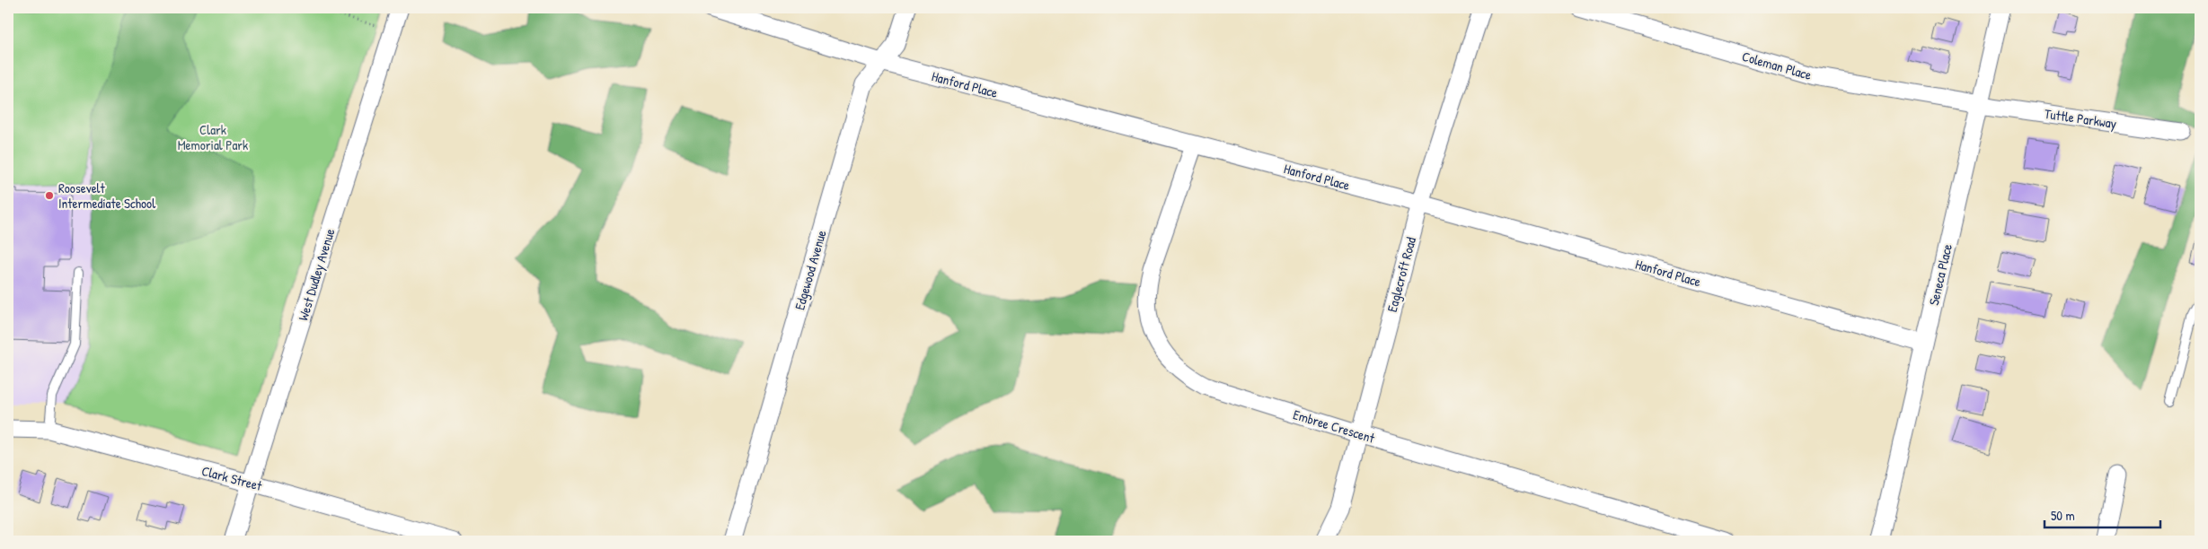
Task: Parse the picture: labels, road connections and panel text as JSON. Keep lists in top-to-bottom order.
{
  "streets": {
    "street": [
      "Coleman Place",
      "Hanford Place",
      "Tuttle Parkway",
      "Edgewood Avenue",
      "West Dudley Avenue",
      "Eaglecroft Road",
      "Seneca Place",
      "Embree Crescent",
      "Clark Street"
    ]
  },
  "crossings": [
    ["Coleman Place", "Tuttle Parkway"],
    ["Coleman Place", "Seneca Place"],
    ["Hanford Place", "Edgewood Avenue"],
    ["Hanford Place", "Eaglecroft Road"],
    ["Hanford Place", "Seneca Place"],
    ["Hanford Place", "Embree Crescent"],
    ["Tuttle Parkway", "Seneca Place"],
    ["West Dudley Avenue", "Clark Street"],
    ["Eaglecroft Road", "Embree Crescent"]
  ],
  "parks": ["Clark Memorial Park"],
  "places": ["Roosevelt Intermediate School"],
  "scale_bar": "50 m"
}
